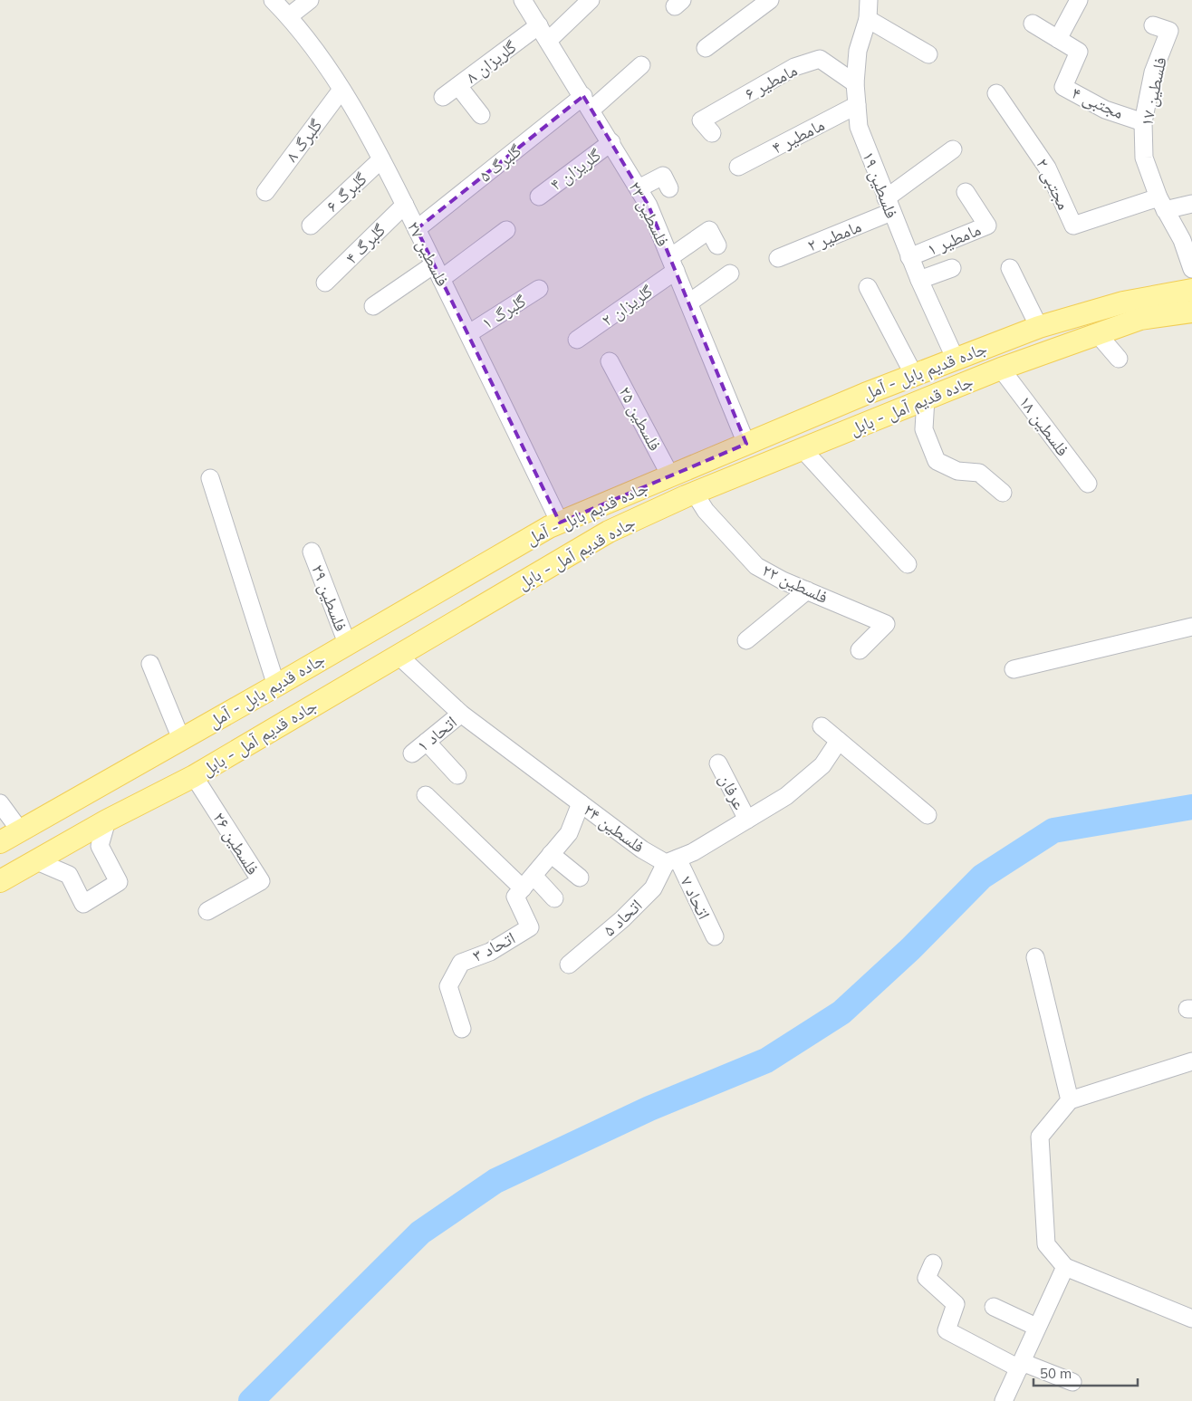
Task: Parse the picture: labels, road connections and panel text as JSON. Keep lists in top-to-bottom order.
{
  "streets": {
    "main road": ["جاده قدیم بابل - آمل", "جاده قدیم آمل - بابل"],
    "street": [
      "گلریزان ۸",
      "مامطیر ۶",
      "فلسطین ۱۷",
      "مجتبی ۴",
      "مامطیر ۴",
      "گلبرگ ۸",
      "گلبرگ ۵",
      "گلریزان ۴",
      "مجتبی ۲",
      "فلسطین ۱۹",
      "گلبرگ ۶",
      "فلسطین ۲۳",
      "مامطیر ۲",
      "مامطیر ۱",
      "گلبرگ ۴",
      "فلسطین ۲۷",
      "گلریزان ۲",
      "گلبرگ ۱",
      "فلسطین ۲۵",
      "فلسطین ۱۸",
      "فلسطین ۲۲",
      "فلسطین ۲۹",
      "اتحاد ۱",
      "عرفان",
      "فلسطین ۲۴",
      "فلسطين ٢۶",
      "اتحاد ۷",
      "اتحاد ۵",
      "اتحاد ۳"
    ]
  },
  "crossings": [
    ["گلریزان ۸", "فلسطین ۲۳"],
    ["مامطیر ۶", "فلسطین ۱۹"],
    ["فلسطین ۱۷", "مجتبی ۴"],
    ["فلسطین ۱۷", "مجتبی ۲"],
    ["مامطیر ۴", "فلسطین ۱۹"],
    ["گلبرگ ۸", "فلسطین ۲۷"],
    ["گلبرگ ۵", "فلسطین ۲۳"],
    ["گلبرگ ۵", "فلسطین ۲۷"],
    ["گلریزان ۴", "فلسطین ۲۳"],
    ["فلسطین ۱۹", "مامطیر ۲"],
    ["فلسطین ۱۹", "مامطیر ۱"],
    ["فلسطین ۱۹", "جاده قدیم بابل - آمل"],
    ["گلبرگ ۶", "فلسطین ۲۷"],
    ["فلسطین ۲۳", "گلریزان ۲"],
    ["فلسطین ۲۳", "جاده قدیم بابل - آمل"],
    ["گلبرگ ۴", "فلسطین ۲۷"],
    ["فلسطین ۲۷", "گلبرگ ۱"],
    ["فلسطین ۲۷", "جاده قدیم بابل - آمل"],
    ["جاده قدیم بابل - آمل", "فلسطین ۲۵"],
    ["جاده قدیم بابل - آمل", "فلسطین ۲۹"],
    ["جاده قدیم آمل - بابل", "فلسطین ۱۸"],
    ["جاده قدیم آمل - بابل", "فلسطین ۲۲"],
    ["جاده قدیم آمل - بابل", "فلسطین ۲۴"],
    ["جاده قدیم آمل - بابل", "فلسطين ٢۶"],
    ["اتحاد ۱", "فلسطین ۲۴"],
    ["فلسطین ۲۴", "اتحاد ۷"],
    ["فلسطین ۲۴", "اتحاد ۵"],
    ["اتحاد ۷", "اتحاد ۵"]
  ],
  "scale_bar": "50 m"
}
